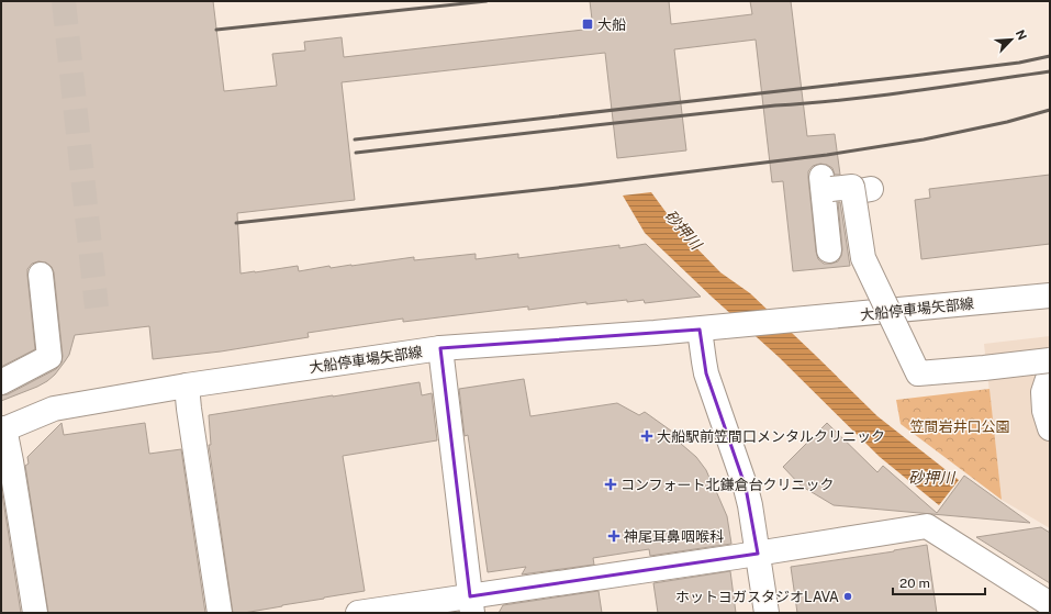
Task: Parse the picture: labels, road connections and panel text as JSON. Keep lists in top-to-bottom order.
{
  "streets": {
    "street": ["大船停車場矢部線"]
  },
  "water": ["砂押川"],
  "parks": ["笠間岩井口公園"],
  "places": {
    "transit": ["大船"],
    "health": ["大船駅前笠間口メンタルクリニック", "コンフォート北鎌倉台クリニック", "神尾耳鼻咽喉科"],
    "other": ["ホットヨガスタジオLAVA"]
  },
  "scale_bar": "20 m",
  "north": "top right"
}
